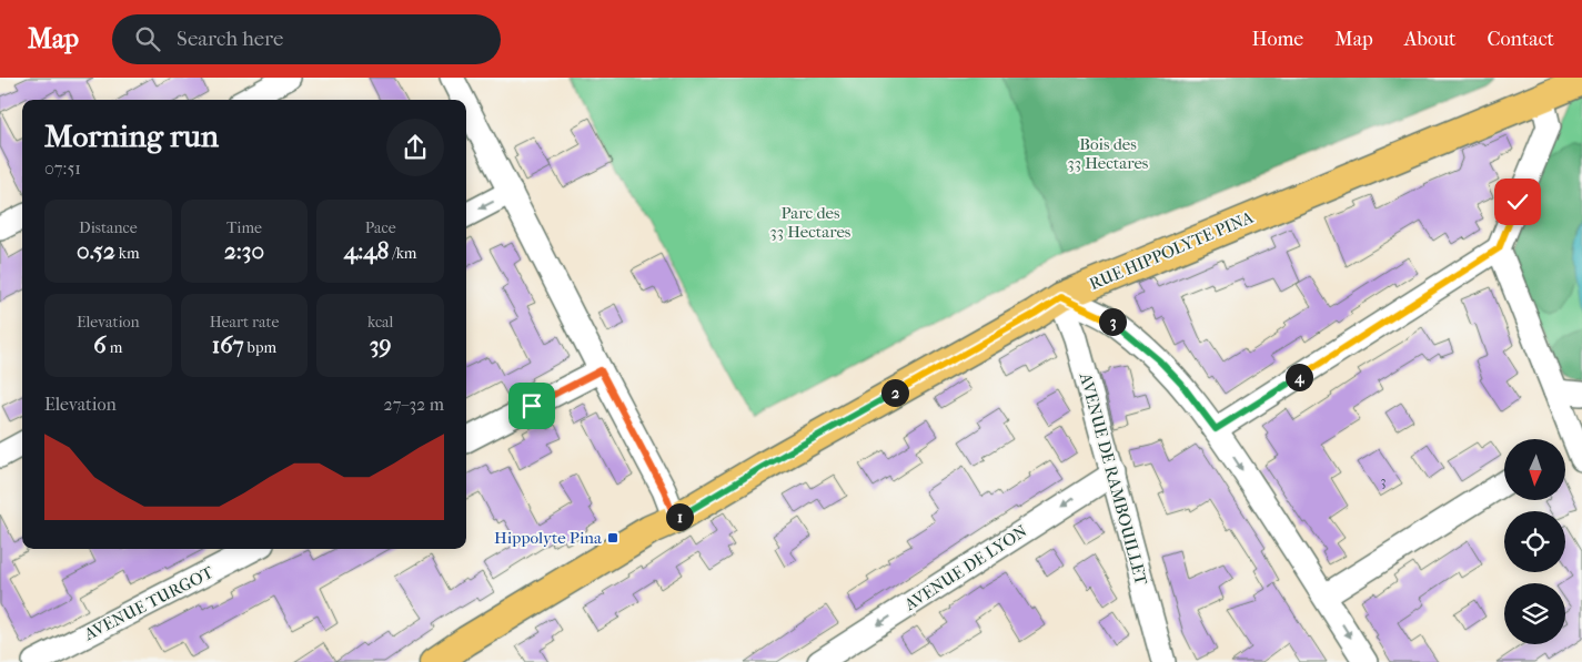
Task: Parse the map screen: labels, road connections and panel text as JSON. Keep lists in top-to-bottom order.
{
  "streets": {
    "main road": ["RUE HIPPOLYTE PINA"],
    "street": ["AVENUE DE RAMBOUILLET", "AVENUE DE LYON", "AVENUE TURGOT"]
  },
  "crossings": [
    ["RUE HIPPOLYTE PINA", "AVENUE DE RAMBOUILLET"],
    ["AVENUE DE RAMBOUILLET", "AVENUE DE LYON"]
  ],
  "one_way": ["AVENUE DE LYON"],
  "parks": ["Bois des 33 Hectares", "Parc des 33 Hectares"],
  "places": {
    "transit": ["Hippolyte Pina"]
  },
  "house_numbers": ["3"],
  "north": "bottom",
  "page": {
    "header": "Map",
    "search": "Search here",
    "nav": [
      "Home",
      "Map",
      "About",
      "Contact"
    ],
    "heading": ["Morning run", "07:51"],
    "stats": [
      ["Distance", "0.52 km"],
      ["Time", "2:30"],
      ["Pace", "4:48 /km"],
      ["Elevation", "6 m"],
      ["Heart rate", "167 bpm"],
      ["kcal", "39"]
    ],
    "pins": [
      "3",
      "4",
      "2",
      "1"
    ],
    "chart": ["Elevation", "27–32 m"]
  }
}
